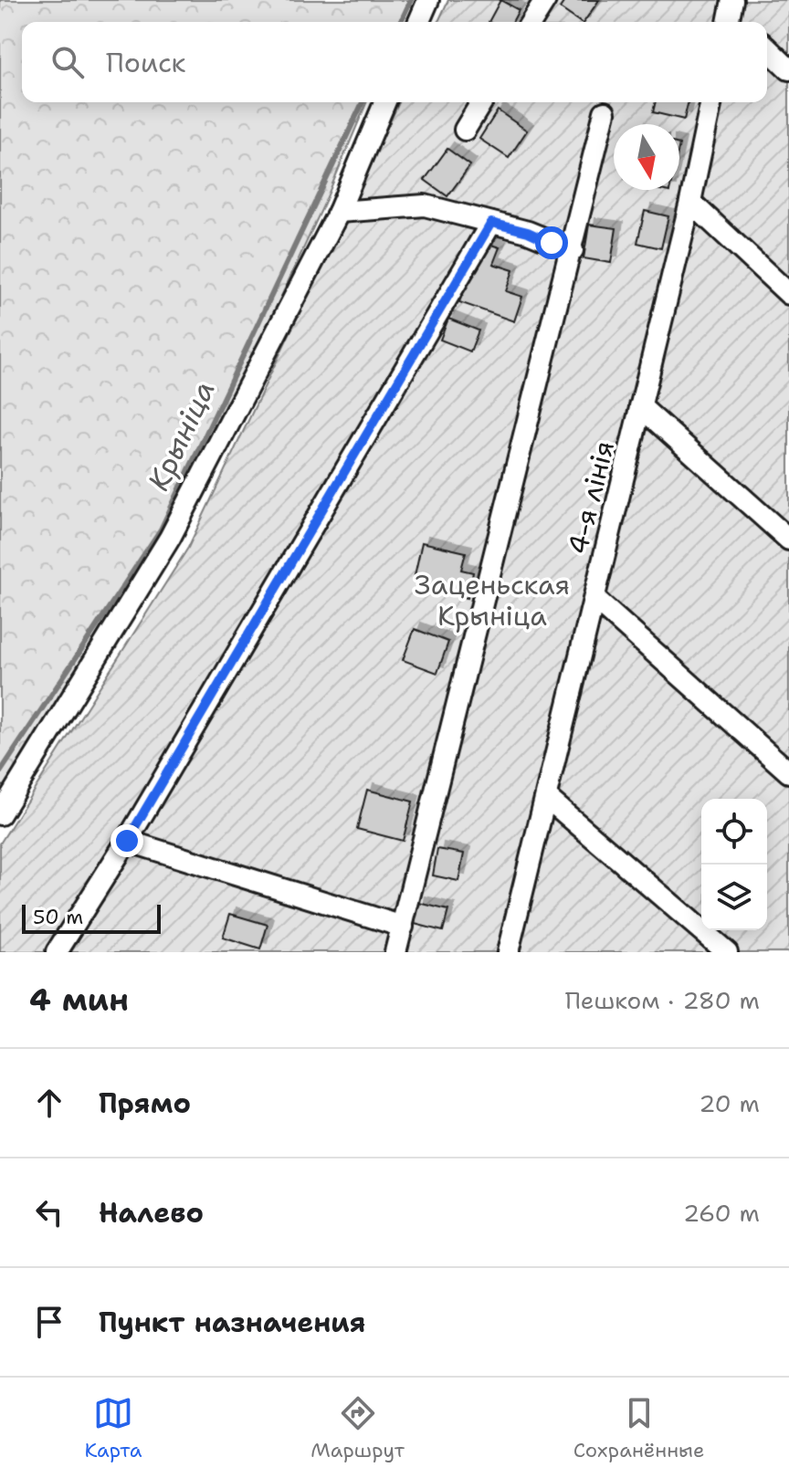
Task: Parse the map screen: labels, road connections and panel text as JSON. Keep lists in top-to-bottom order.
{
  "streets": {
    "street": ["4-я лінія"]
  },
  "water": ["Крыніца"],
  "parks": ["Заценьская Крыніца"],
  "scale_bar": "50 m",
  "north": "bottom",
  "page": {
    "search": "Поиск",
    "scale": "50 m",
    "heading": ["4 мин", "Пешком · 280 m"],
    "list": [
      ["Прямо", "20 m"],
      ["Налево", "260 m"],
      "Пункт назначения"
    ],
    "nav": ["Карта", "Маршрут", "Сохранённые"]
  }
}
